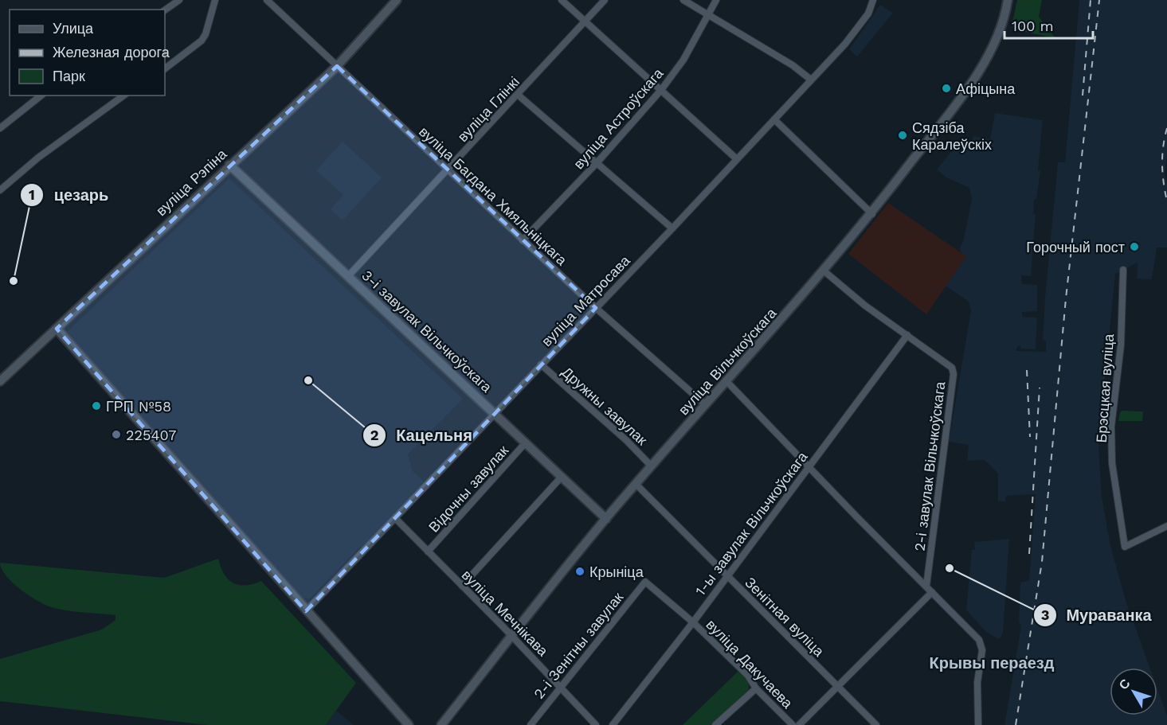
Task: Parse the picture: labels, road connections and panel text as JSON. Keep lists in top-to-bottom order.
{
  "streets": {
    "street": [
      "вуліца Глінкі",
      "вуліца Астроўскага",
      "вуліца Рэпіна",
      "вуліца Багдана Хмяльніцкага",
      "вуліца Матросава",
      "3-і завулак Вільчкоўскага",
      "вуліца Вільчкоўскага",
      "Брэсцкая вуліца",
      "Дружны завулак",
      "2-і завулак Вільчкоўскага",
      "Відочны завулак",
      "1-ы завулак Вільчкоўскага",
      "вуліца Мечнікава",
      "Зенітная вуліца",
      "2-і Зенітны завулак",
      "вуліца Дакучаева"
    ]
  },
  "crossings": [
    ["вуліца Глінкі", "вуліца Багдана Хмяльніцкага"],
    ["вуліца Глінкі", "3-і завулак Вільчкоўскага"],
    ["вуліца Астроўскага", "вуліца Багдана Хмяльніцкага"],
    ["вуліца Рэпіна", "вуліца Багдана Хмяльніцкага"],
    ["вуліца Рэпіна", "3-і завулак Вільчкоўскага"],
    ["вуліца Багдана Хмяльніцкага", "вуліца Матросава"],
    ["вуліца Багдана Хмяльніцкага", "вуліца Вільчкоўскага"],
    ["вуліца Матросава", "3-і завулак Вільчкоўскага"],
    ["вуліца Матросава", "Дружны завулак"],
    ["вуліца Матросава", "вуліца Мечнікава"],
    ["3-і завулак Вільчкоўскага", "вуліца Вільчкоўскага"],
    ["3-і завулак Вільчкоўскага", "Відочны завулак"],
    ["вуліца Вільчкоўскага", "Дружны завулак"],
    ["вуліца Вільчкоўскага", "2-і завулак Вільчкоўскага"],
    ["вуліца Вільчкоўскага", "вуліца Мечнікава"],
    ["вуліца Вільчкоўскага", "Зенітная вуліца"],
    ["2-і завулак Вільчкоўскага", "1-ы завулак Вільчкоўскага"],
    ["Відочны завулак", "вуліца Мечнікава"],
    ["1-ы завулак Вільчкоўскага", "Зенітная вуліца"],
    ["1-ы завулак Вільчкоўскага", "вуліца Дакучаева"],
    ["вуліца Мечнікава", "2-і Зенітны завулак"],
    ["2-і Зенітны завулак", "вуліца Дакучаева"]
  ],
  "districts": ["Крывы пераезд"],
  "places": [
    "Афіцына",
    "Сядзіба Каралеўскіх",
    "Горочный пост",
    "цезарь",
    "Кацельня",
    "ГРП №58",
    "225407",
    "Мураванка",
    "Крыніца"
  ],
  "legend": ["Улица", "Железная дорога", "Парк"],
  "scale_bar": "100 m",
  "north": "top left"
}
